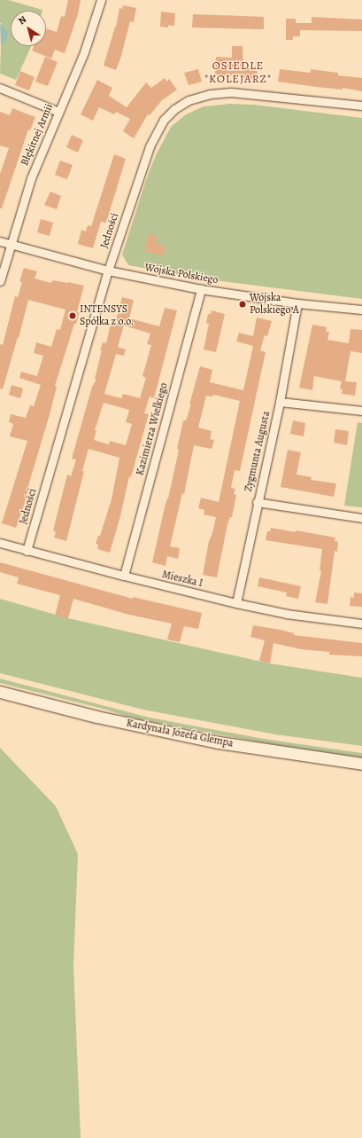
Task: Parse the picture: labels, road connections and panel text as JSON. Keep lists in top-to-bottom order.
{
  "streets": {
    "main road": ["Kardynała Józefa Glempa"],
    "street": [
      "Błękitnej Armii",
      "Jedności",
      "Wojska Polskiego",
      "Kazimierza Wielkiego",
      "Zygmunta Augusta",
      "Mieszka I"
    ]
  },
  "crossings": [
    ["Błękitnej Armii", "Wojska Polskiego"],
    ["Jedności", "Wojska Polskiego"],
    ["Jedności", "Mieszka I"],
    ["Wojska Polskiego", "Kazimierza Wielkiego"],
    ["Wojska Polskiego", "Zygmunta Augusta"],
    ["Kazimierza Wielkiego", "Mieszka I"],
    ["Zygmunta Augusta", "Mieszka I"]
  ],
  "districts": ["OSIEDLE \"KOLEJARZ\""],
  "places": ["Wojska Polskiego A", "INTENSYS Spółka z o.o."],
  "north": "top left"
}
